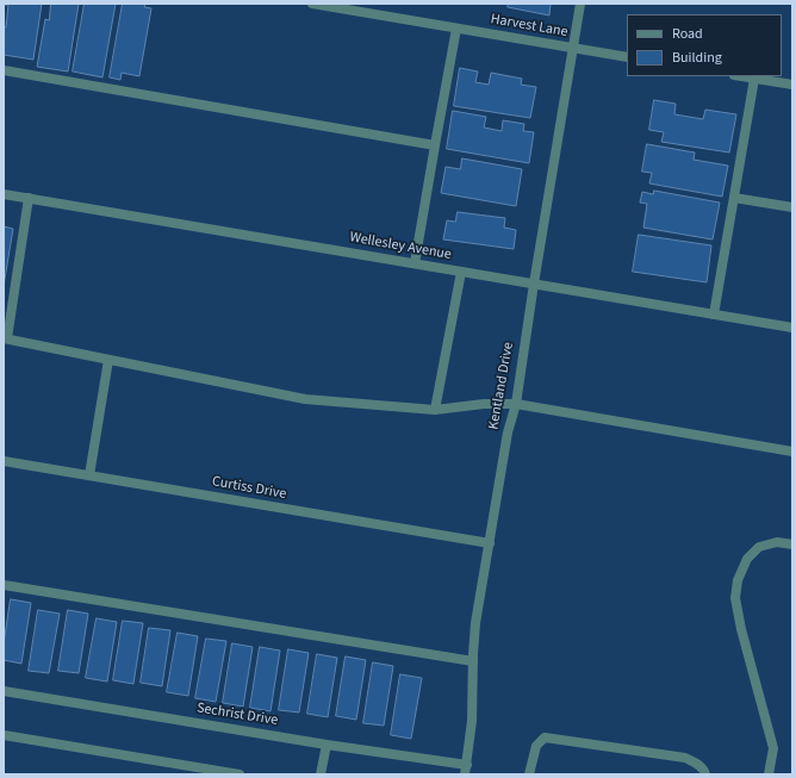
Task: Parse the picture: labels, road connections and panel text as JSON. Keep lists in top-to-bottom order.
{
  "streets": {
    "street": [
      "Harvest Lane",
      "Wellesley Avenue",
      "Kentland Drive",
      "Curtiss Drive",
      "Sechrist Drive"
    ]
  },
  "crossings": [
    ["Harvest Lane", "Kentland Drive"],
    ["Wellesley Avenue", "Kentland Drive"],
    ["Kentland Drive", "Curtiss Drive"],
    ["Kentland Drive", "Sechrist Drive"]
  ],
  "legend": ["Road", "Building"]
}
